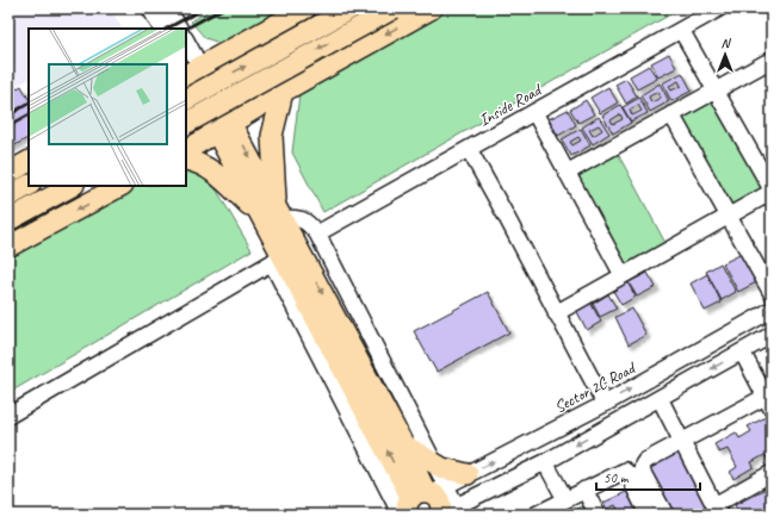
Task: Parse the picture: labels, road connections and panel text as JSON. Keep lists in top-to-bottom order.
{
  "streets": {
    "street": ["Inside Road", "Sector 2C Road"]
  },
  "scale_bar": "50 m",
  "north": "top"
}
